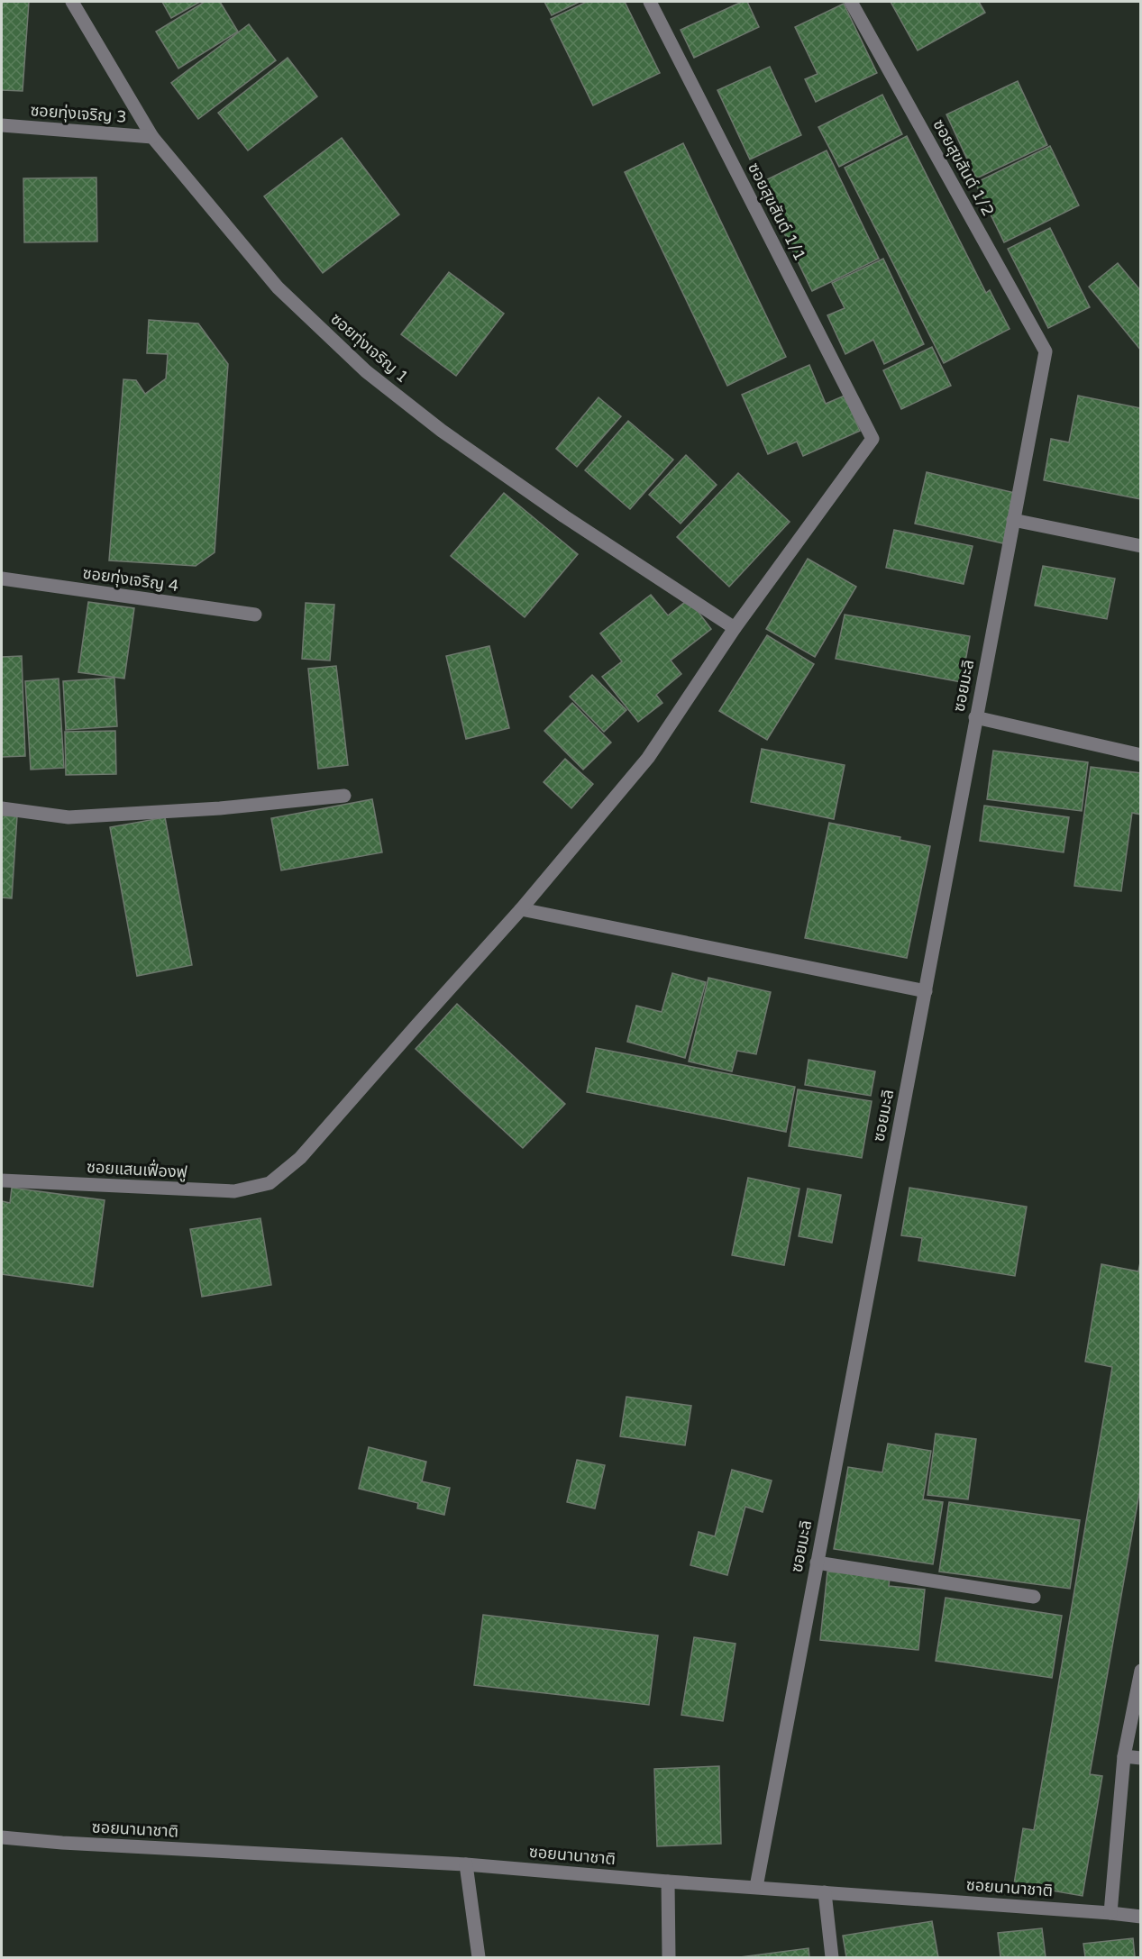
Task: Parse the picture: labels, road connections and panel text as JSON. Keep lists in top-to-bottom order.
{
  "streets": {
    "street": [
      "ซอยทุ่งเจริญ 3",
      "ซอยสุขสันต์ 1/2",
      "ซอยสุขสันต์ 1/1",
      "ซอยทุ่งเจริญ 1",
      "ซอยทุ่งเจริญ 4",
      "ซอยมะลิ",
      "ซอยแสนเฟื่องฟู",
      "ซอยนานาชาติ"
    ]
  },
  "crossings": [
    ["ซอยทุ่งเจริญ 3", "ซอยทุ่งเจริญ 1"],
    ["ซอยสุขสันต์ 1/2", "ซอยมะลิ"],
    ["ซอยสุขสันต์ 1/1", "ซอยทุ่งเจริญ 1"],
    ["ซอยมะลิ", "ซอยนานาชาติ"]
  ]
}
